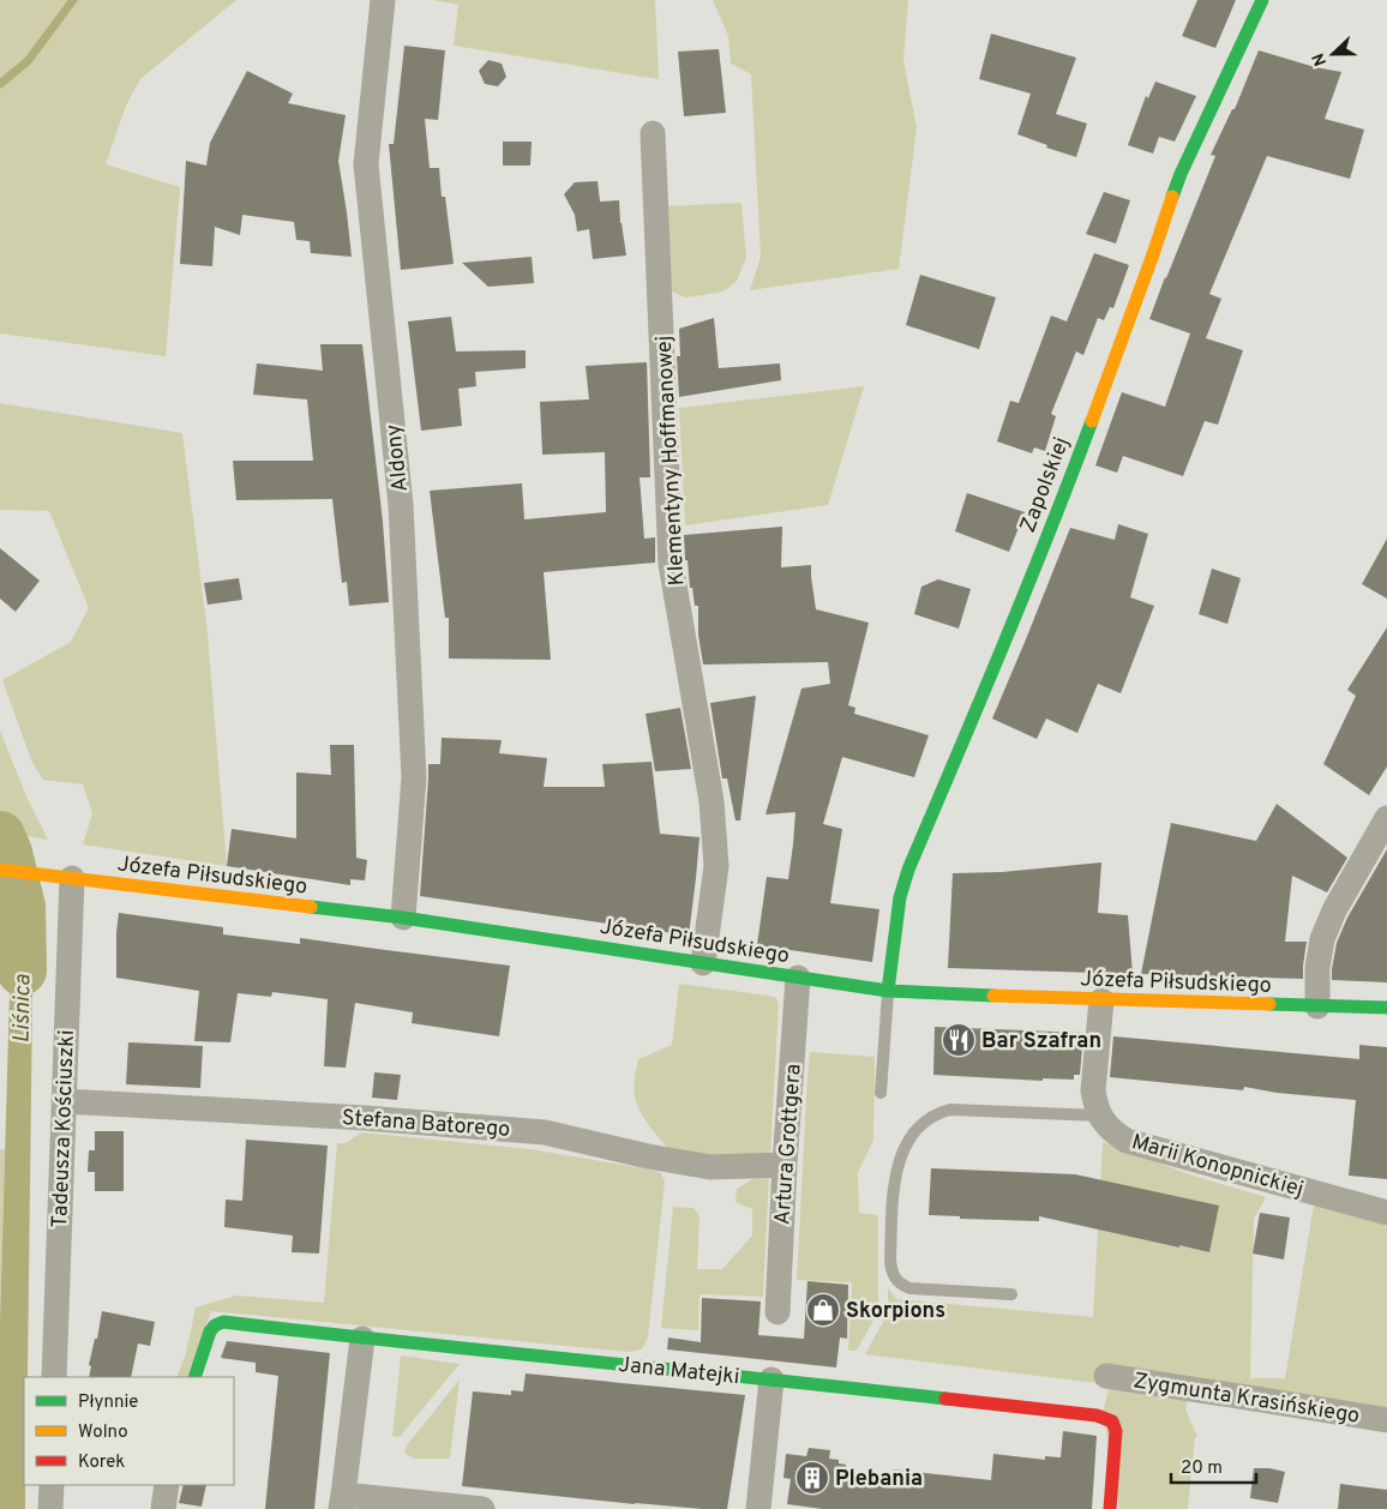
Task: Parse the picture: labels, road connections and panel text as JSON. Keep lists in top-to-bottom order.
{
  "streets": {
    "street": [
      "Aldony",
      "Klementyny Hoffmanowej",
      "Zapolskiej",
      "Józefa Piłsudskiego",
      "Stefana Batorego",
      "Tadeusza Kościuszki",
      "Artura Grottgera",
      "Marii Konopnickiej",
      "Jana Matejki",
      "Zygmunta Krasińskiego"
    ]
  },
  "crossings": [
    ["Aldony", "Józefa Piłsudskiego"],
    ["Klementyny Hoffmanowej", "Józefa Piłsudskiego"],
    ["Zapolskiej", "Józefa Piłsudskiego"],
    ["Józefa Piłsudskiego", "Tadeusza Kościuszki"],
    ["Józefa Piłsudskiego", "Artura Grottgera"],
    ["Stefana Batorego", "Tadeusza Kościuszki"],
    ["Stefana Batorego", "Artura Grottgera"]
  ],
  "water": ["Liśnica"],
  "places": {
    "restaurant": ["Bar Szafran"],
    "shop": ["Skorpions"],
    "building": ["Plebania"]
  },
  "legend": ["Płynnie", "Wolno", "Korek"],
  "scale_bar": "20 m",
  "north": "left"
}
